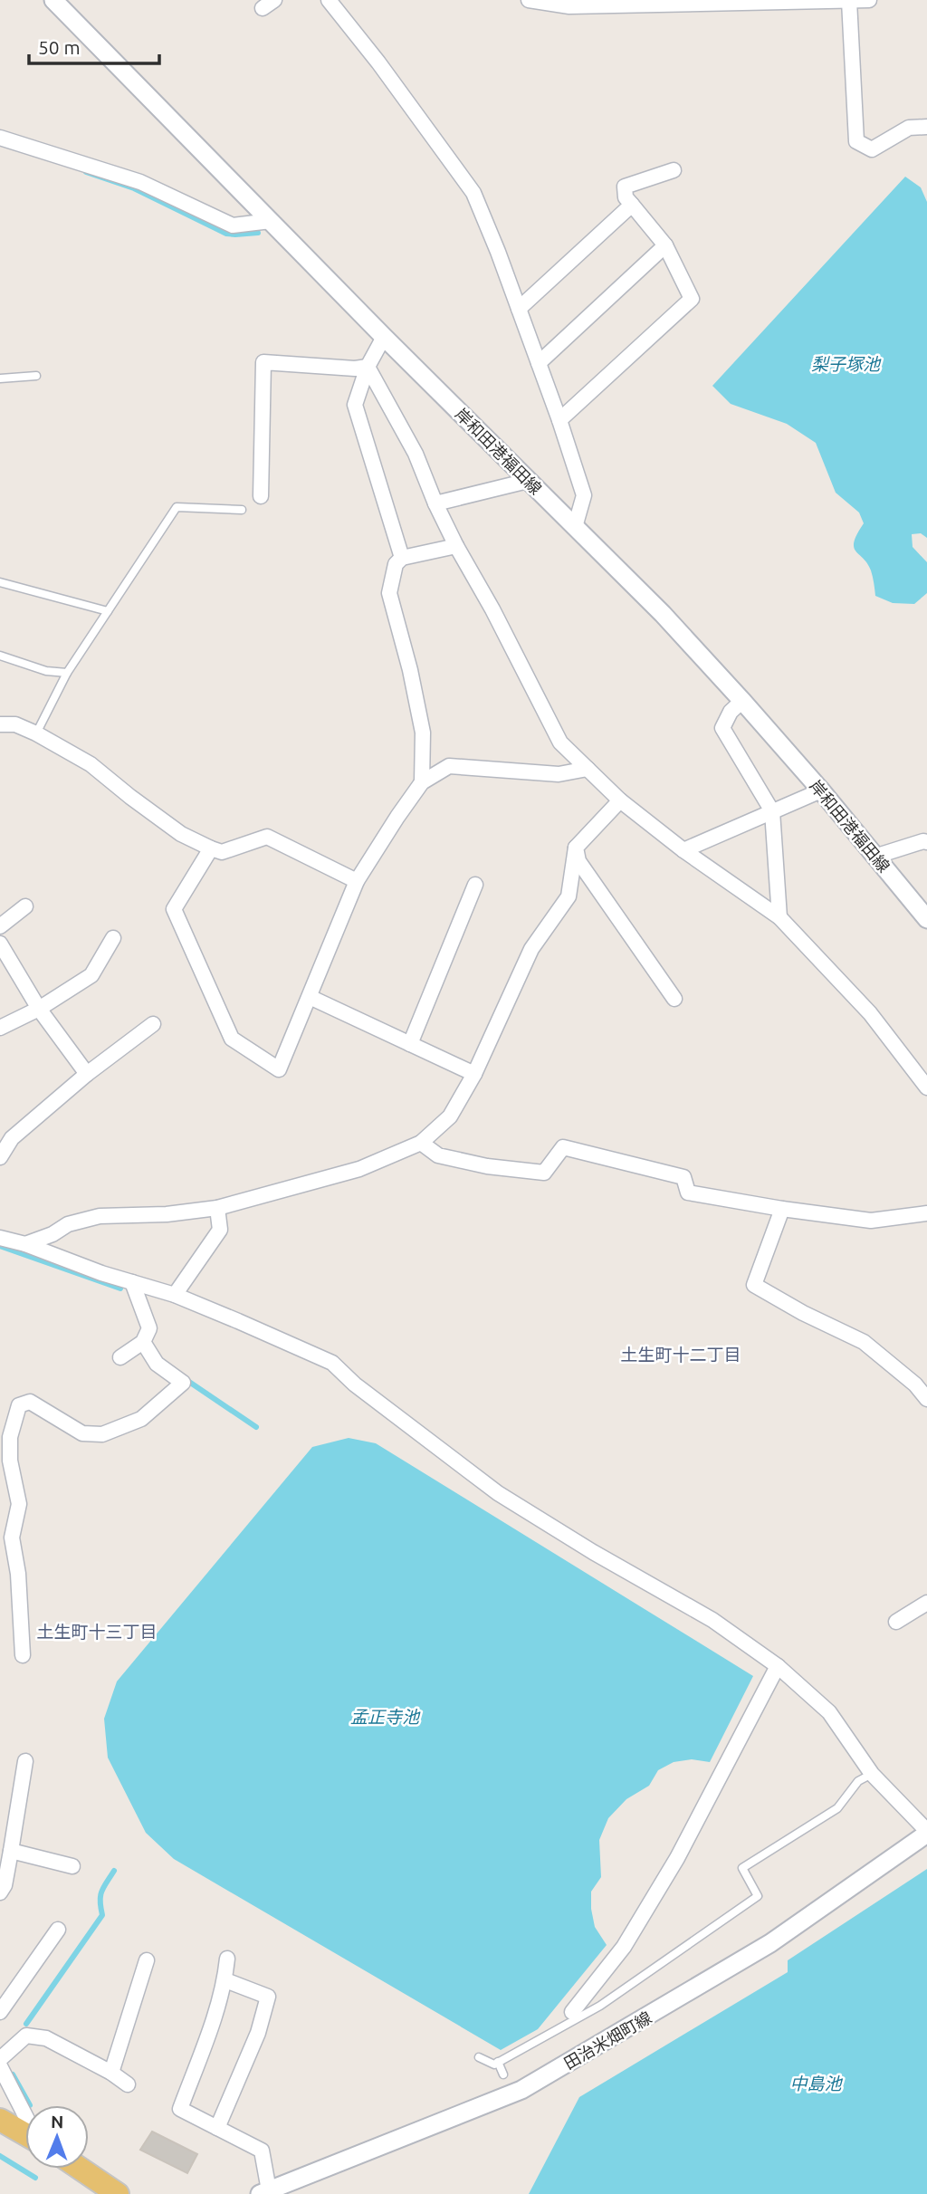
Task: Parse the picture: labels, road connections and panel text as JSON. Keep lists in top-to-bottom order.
{
  "streets": {
    "street": ["岸和田港福田線", "田治米畑町線"]
  },
  "districts": ["土生町十二丁目", "土生町十三丁目"],
  "water": ["梨子塚池", "孟正寺池", "中島池"],
  "scale_bar": "50 m",
  "north": "top"
}
